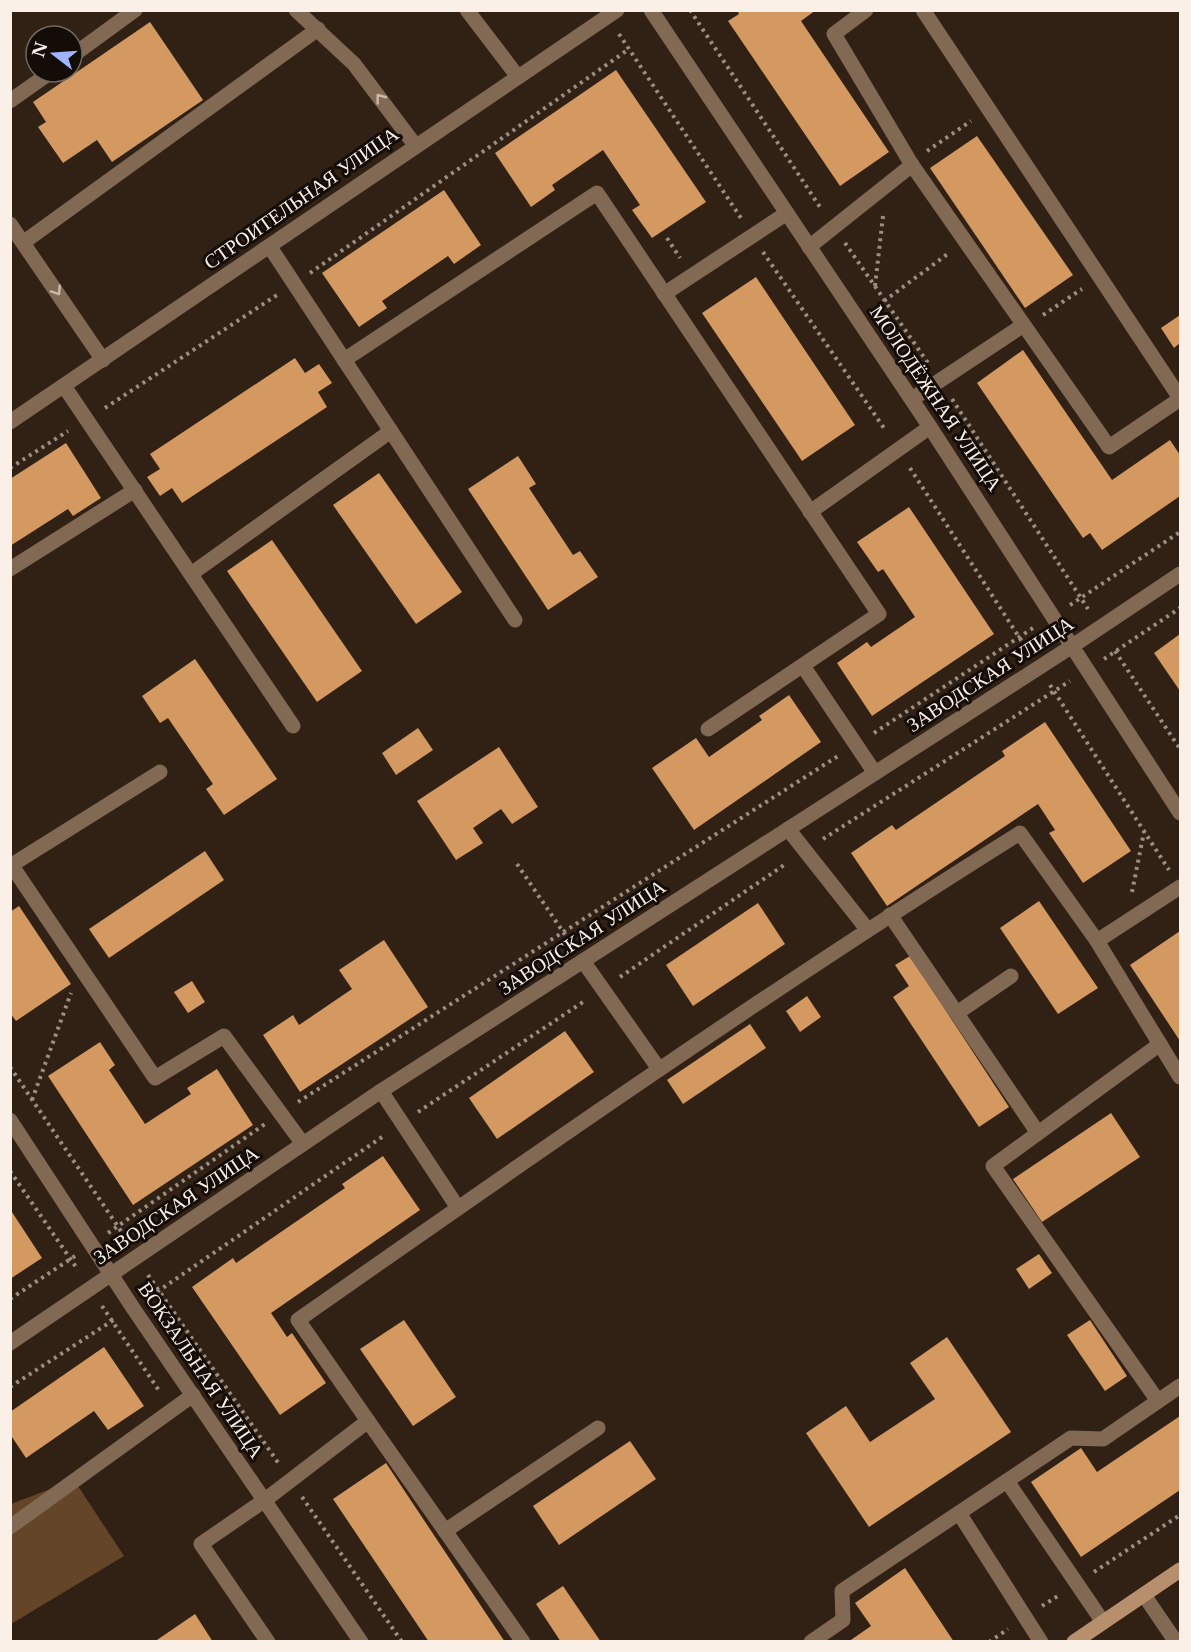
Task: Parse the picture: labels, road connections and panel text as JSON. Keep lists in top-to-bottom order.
{
  "streets": {
    "street": [
      "СТРОИТЕЛЬНАЯ УЛИЦА",
      "МОЛОДЁЖНАЯ УЛИЦА",
      "ЗАВОДСКАЯ УЛИЦА",
      "ВОКЗАЛЬНАЯ УЛИЦА"
    ]
  },
  "crossings": [
    ["МОЛОДЁЖНАЯ УЛИЦА", "ЗАВОДСКАЯ УЛИЦА"],
    ["ЗАВОДСКАЯ УЛИЦА", "ВОКЗАЛЬНАЯ УЛИЦА"]
  ],
  "north": "left"
}
